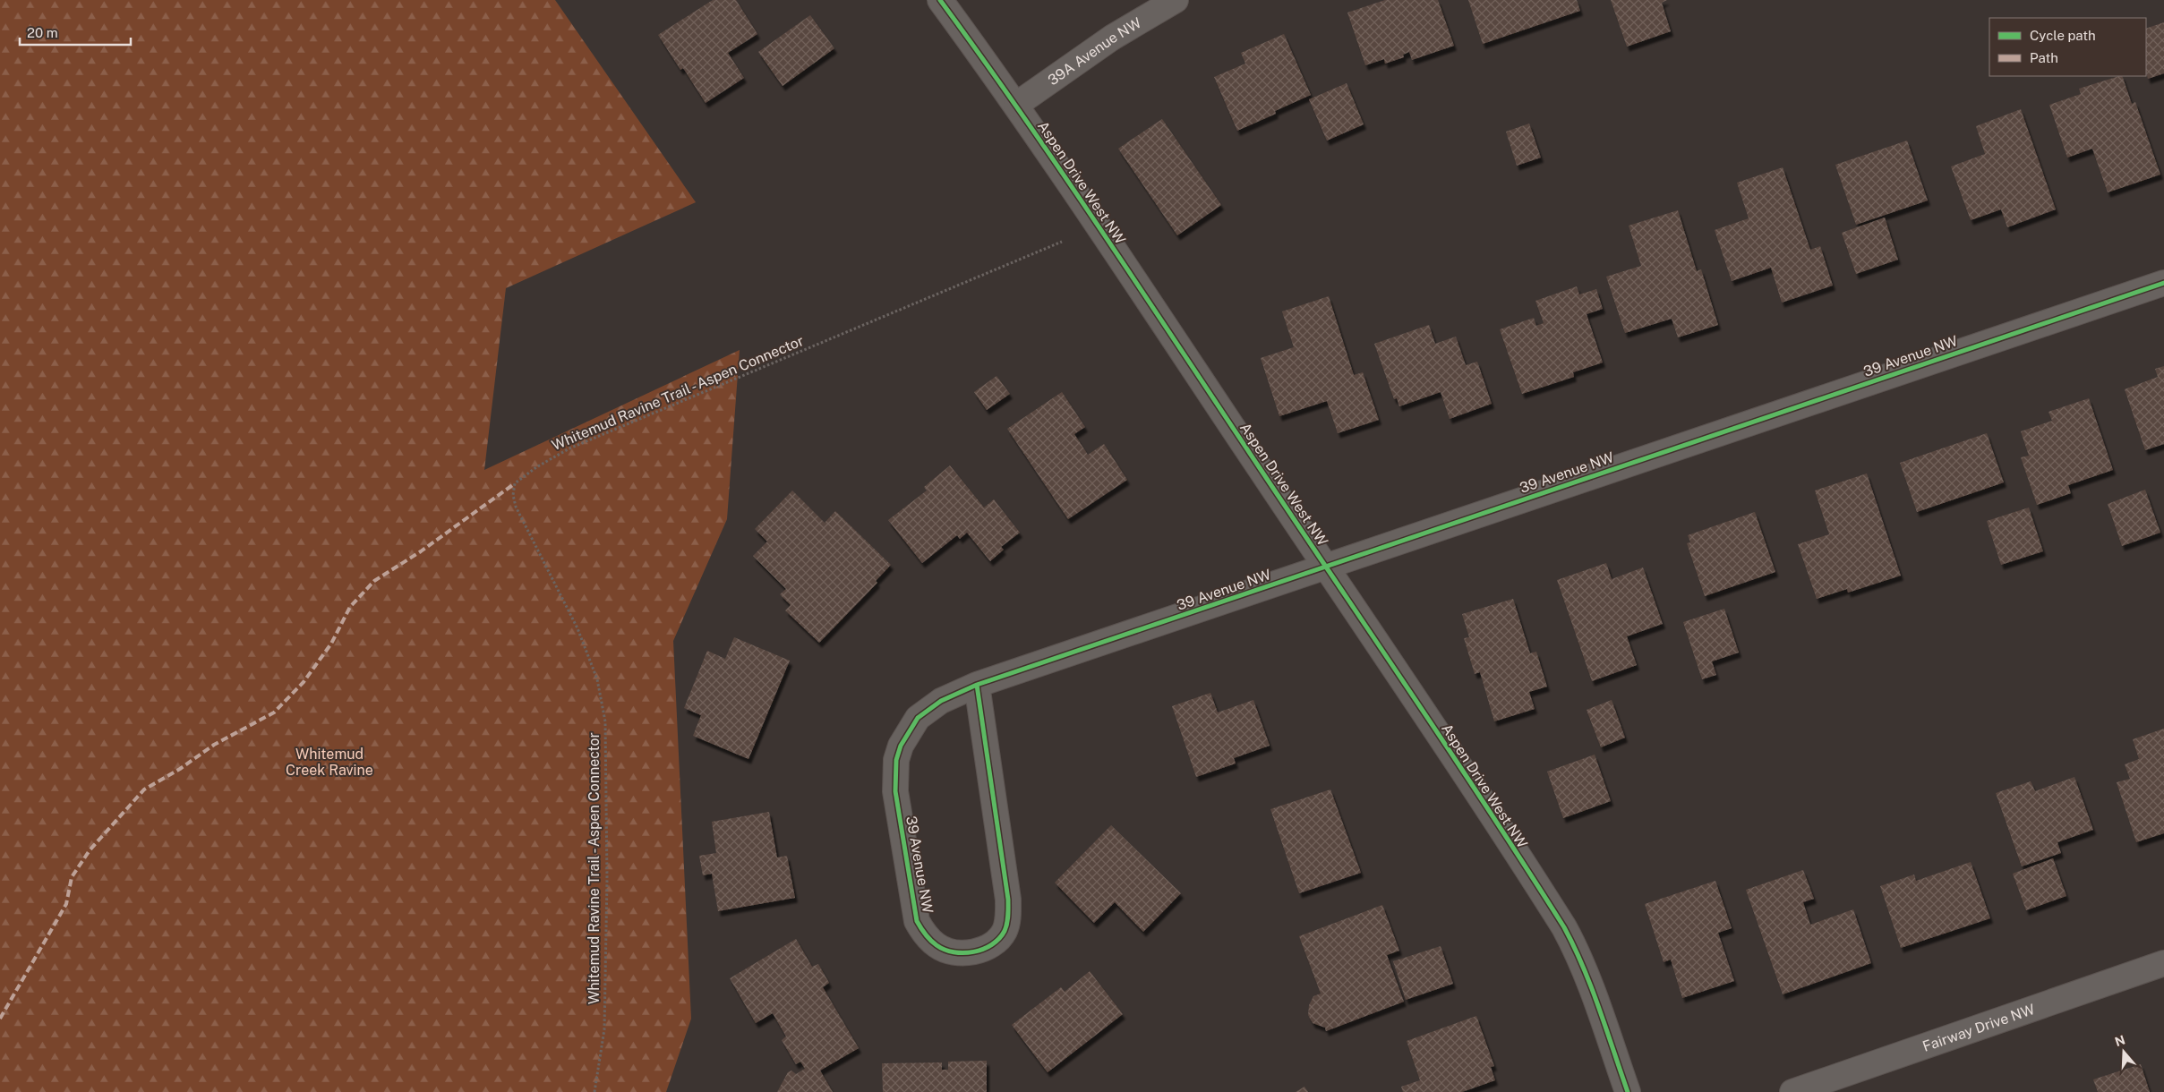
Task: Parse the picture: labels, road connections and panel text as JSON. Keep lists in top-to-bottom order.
{
  "streets": {
    "street": [
      "39A Avenue NW",
      "Aspen Drive West NW",
      "39 Avenue NW",
      "Fairway Drive NW"
    ],
    "path": ["Whitemud Ravine Trail - Aspen Connector"]
  },
  "crossings": [
    ["39A Avenue NW", "Aspen Drive West NW"],
    ["Aspen Drive West NW", "39 Avenue NW"]
  ],
  "parks": ["Whitemud Creek Ravine"],
  "legend": ["Cycle path", "Path"],
  "scale_bar": "20 m",
  "north": "top"
}
